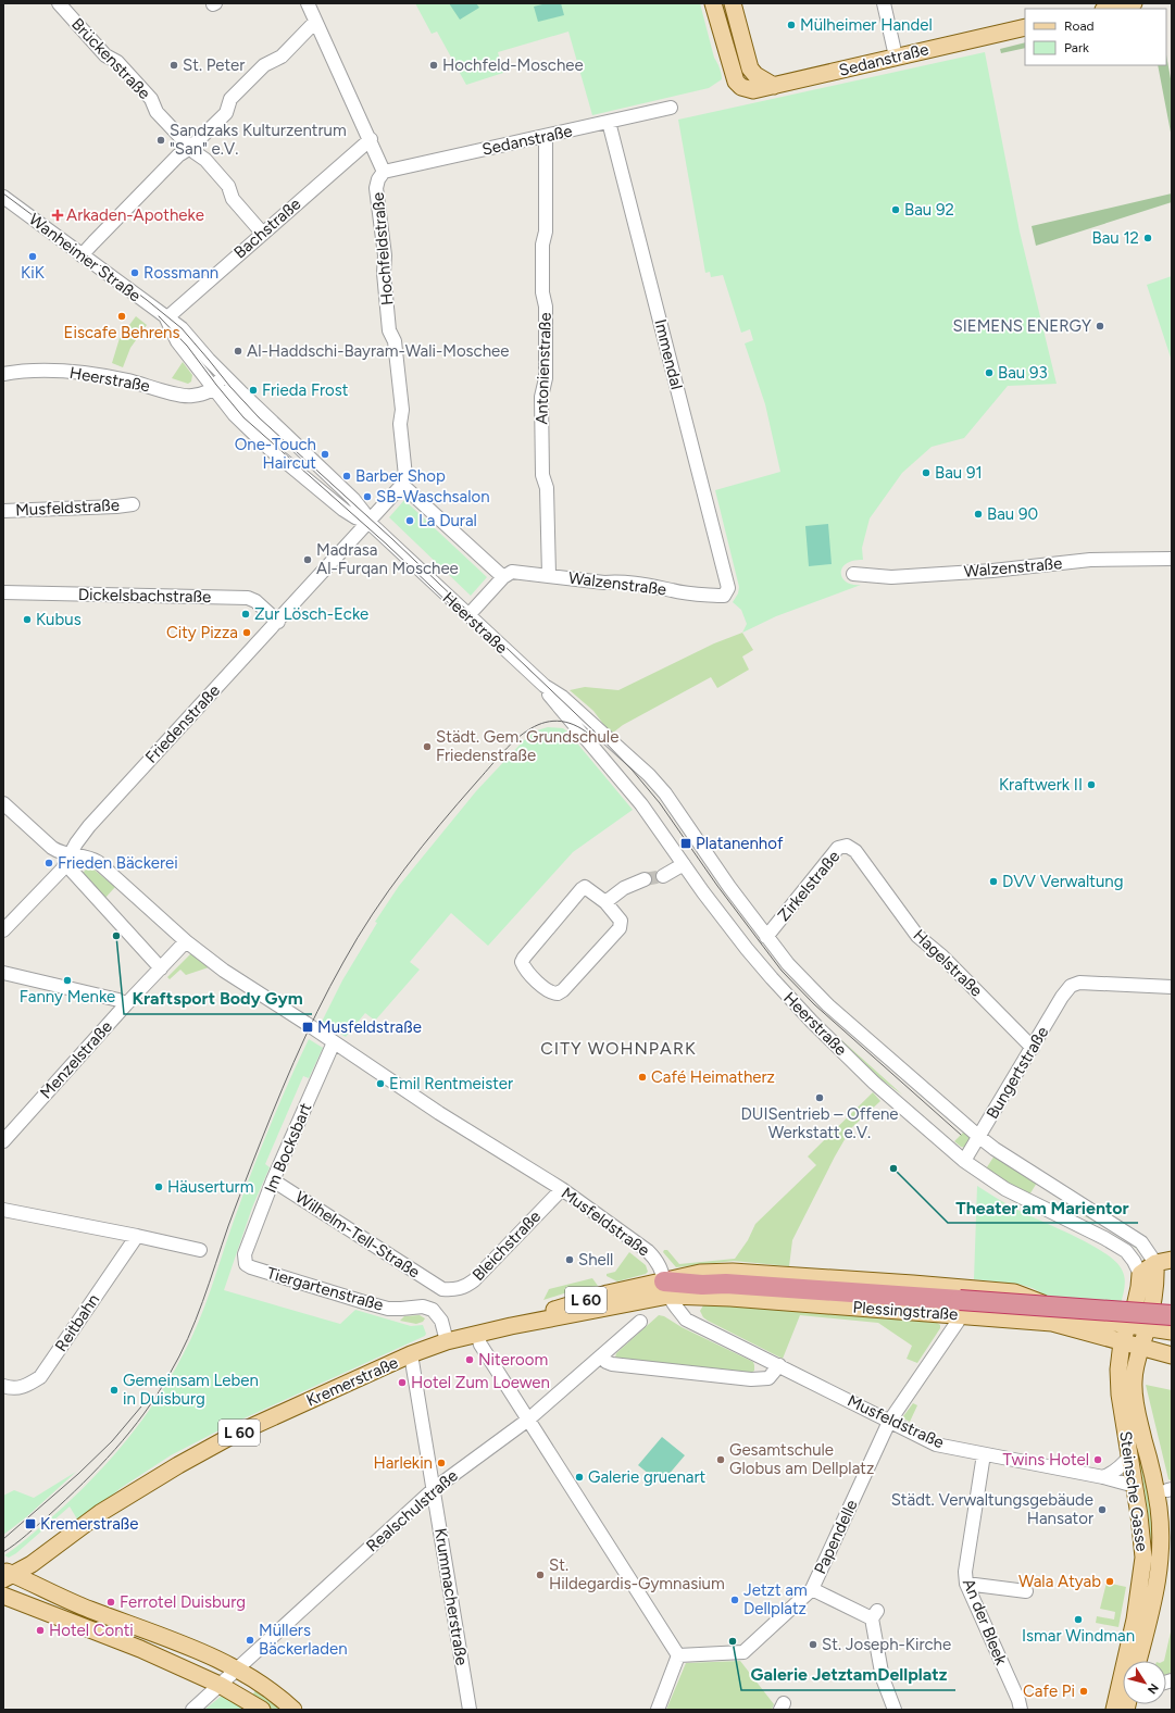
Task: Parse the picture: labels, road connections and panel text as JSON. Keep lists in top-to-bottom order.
{
  "streets": {
    "highway": ["Plessingstraße"],
    "main road": [
      "Sedanstraße",
      "L 60",
      "Kremerstraße",
      "Steinsche Gasse"
    ],
    "street": [
      "Brückenstraße",
      "Bachstraße",
      "Hochfeldstraße",
      "Wanheimer Straße",
      "Immendal",
      "Antonienstraße",
      "Heerstraße",
      "Musfeldstraße",
      "Walzenstraße",
      "Dickelsbachstraße",
      "Friedenstraße",
      "Zirkelstraße",
      "Hagelstraße",
      "Menzelstraße",
      "Bungertstraße",
      "Im Bocksbart",
      "Wilhelm-Tell-Straße",
      "Bleichstraße",
      "Tiergartenstraße",
      "Reitbahn",
      "Realschulstraße",
      "Papendelle",
      "Krummacherstraße",
      "An der Bleek"
    ]
  },
  "crossings": [
    ["Brückenstraße", "Bachstraße"],
    ["Sedanstraße", "Hochfeldstraße"],
    ["Sedanstraße", "Immendal"],
    ["Sedanstraße", "Antonienstraße"],
    ["Bachstraße", "Hochfeldstraße"],
    ["Bachstraße", "Wanheimer Straße"],
    ["Hochfeldstraße", "Friedenstraße"],
    ["Wanheimer Straße", "Heerstraße"],
    ["Immendal", "Walzenstraße"],
    ["Antonienstraße", "Walzenstraße"],
    ["Heerstraße", "Friedenstraße"],
    ["Heerstraße", "Zirkelstraße"],
    ["Heerstraße", "Bungertstraße"],
    ["Heerstraße", "Steinsche Gasse"],
    ["Musfeldstraße", "Friedenstraße"],
    ["Musfeldstraße", "Menzelstraße"],
    ["Musfeldstraße", "Im Bocksbart"],
    ["Musfeldstraße", "Bleichstraße"],
    ["Musfeldstraße", "Plessingstraße"],
    ["Musfeldstraße", "Kremerstraße"],
    ["Musfeldstraße", "Steinsche Gasse"],
    ["Musfeldstraße", "Papendelle"],
    ["Musfeldstraße", "An der Bleek"],
    ["Dickelsbachstraße", "Friedenstraße"],
    ["Zirkelstraße", "Hagelstraße"],
    ["Hagelstraße", "Bungertstraße"],
    ["Im Bocksbart", "Wilhelm-Tell-Straße"],
    ["Im Bocksbart", "Tiergartenstraße"],
    ["Wilhelm-Tell-Straße", "Bleichstraße"],
    ["L 60", "Kremerstraße"],
    ["Plessingstraße", "Kremerstraße"],
    ["Plessingstraße", "Steinsche Gasse"],
    ["Plessingstraße", "Papendelle"],
    ["Kremerstraße", "Krummacherstraße"],
    ["Realschulstraße", "Krummacherstraße"]
  ],
  "districts": ["CITY WOHNPARK"],
  "places": {
    "other": [
      "Mülheimer Handel",
      "St. Peter",
      "Hochfeld-Moschee",
      "Sandzaks Kulturzentrum \"San\" e.V.",
      "Bau 92",
      "Bau 12",
      "KiK",
      "Rossmann",
      "Eiscafe Behrens",
      "SIEMENS ENERGY",
      "Al-Haddschi-Bayram-Wali-Moschee",
      "Bau 93",
      "Frieda Frost",
      "One-Touch Haircut",
      "Bau 91",
      "Barber Shop",
      "SB-Waschsalon",
      "Bau 90",
      "La Dural",
      "Madrasa Al-Furqan Moschee",
      "Zur Lösch-Ecke",
      "Kubus",
      "City Pizza",
      "Städt. Gem. Grundschule Friedenstraße",
      "Kraftwerk II",
      "Frieden Bäckerei",
      "DVV Verwaltung",
      "Kraftsport Body Gym",
      "Fanny Menke",
      "Café Heimatherz",
      "Emil Rentmeister",
      "DUISentrieb – Offene Werkstatt e.V.",
      "Theater am Marientor",
      "Häuserturm",
      "Shell",
      "Niteroom",
      "Hotel Zum Loewen",
      "Gemeinsam Leben in Duisburg",
      "Gesamtschule Globus am Dellplatz",
      "Twins Hotel",
      "Harlekin",
      "Galerie gruenart",
      "Städt. Verwaltungsgebäude Hansator",
      "St. Hildegardis-Gymnasium",
      "Wala Atyab",
      "Jetzt am Dellplatz",
      "Ferrotel Duisburg",
      "Ismar Windman",
      "Hotel Conti",
      "Müllers Bäckerladen",
      "Galerie JetztamDellplatz",
      "St. Joseph-Kirche",
      "Cafe Pi"
    ],
    "health": ["Arkaden-Apotheke"],
    "transit": ["Platanenhof", "Musfeldstraße", "Kremerstraße"]
  },
  "legend": ["Road", "Park"],
  "north": "bottom right"
}
